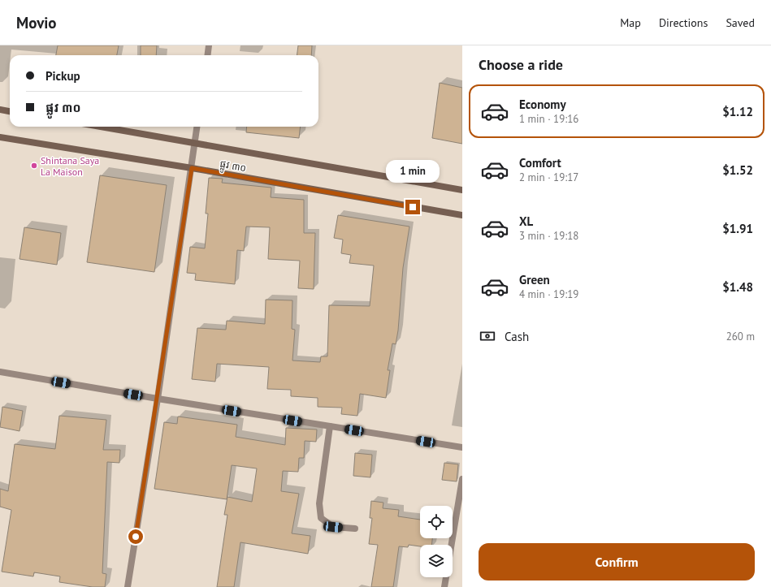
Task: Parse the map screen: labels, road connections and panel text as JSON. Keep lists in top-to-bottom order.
{
  "streets": {
    "street": ["ផ្លូវ ៣០"]
  },
  "places": ["Shintana Saya La Maison"],
  "page": {
    "header": "Movio",
    "nav": ["Map", "Directions", "Saved"],
    "heading": "Choose a ride",
    "banner": ["Pickup", "ផ្លូវ ៣០"],
    "list": [
      {
        "name": "Economy",
        "note": "1 min · 19:16",
        "value": "$1.12"
      },
      {
        "name": "Comfort",
        "note": "2 min · 19:17",
        "value": "$1.52"
      },
      {
        "name": "XL",
        "note": "3 min · 19:18",
        "value": "$1.91"
      },
      {
        "name": "Green",
        "note": "4 min · 19:19",
        "value": "$1.48"
      }
    ],
    "bubble": "1 min",
    "pay": ["Cash", "260 m"],
    "buttons": "Confirm"
  }
}
